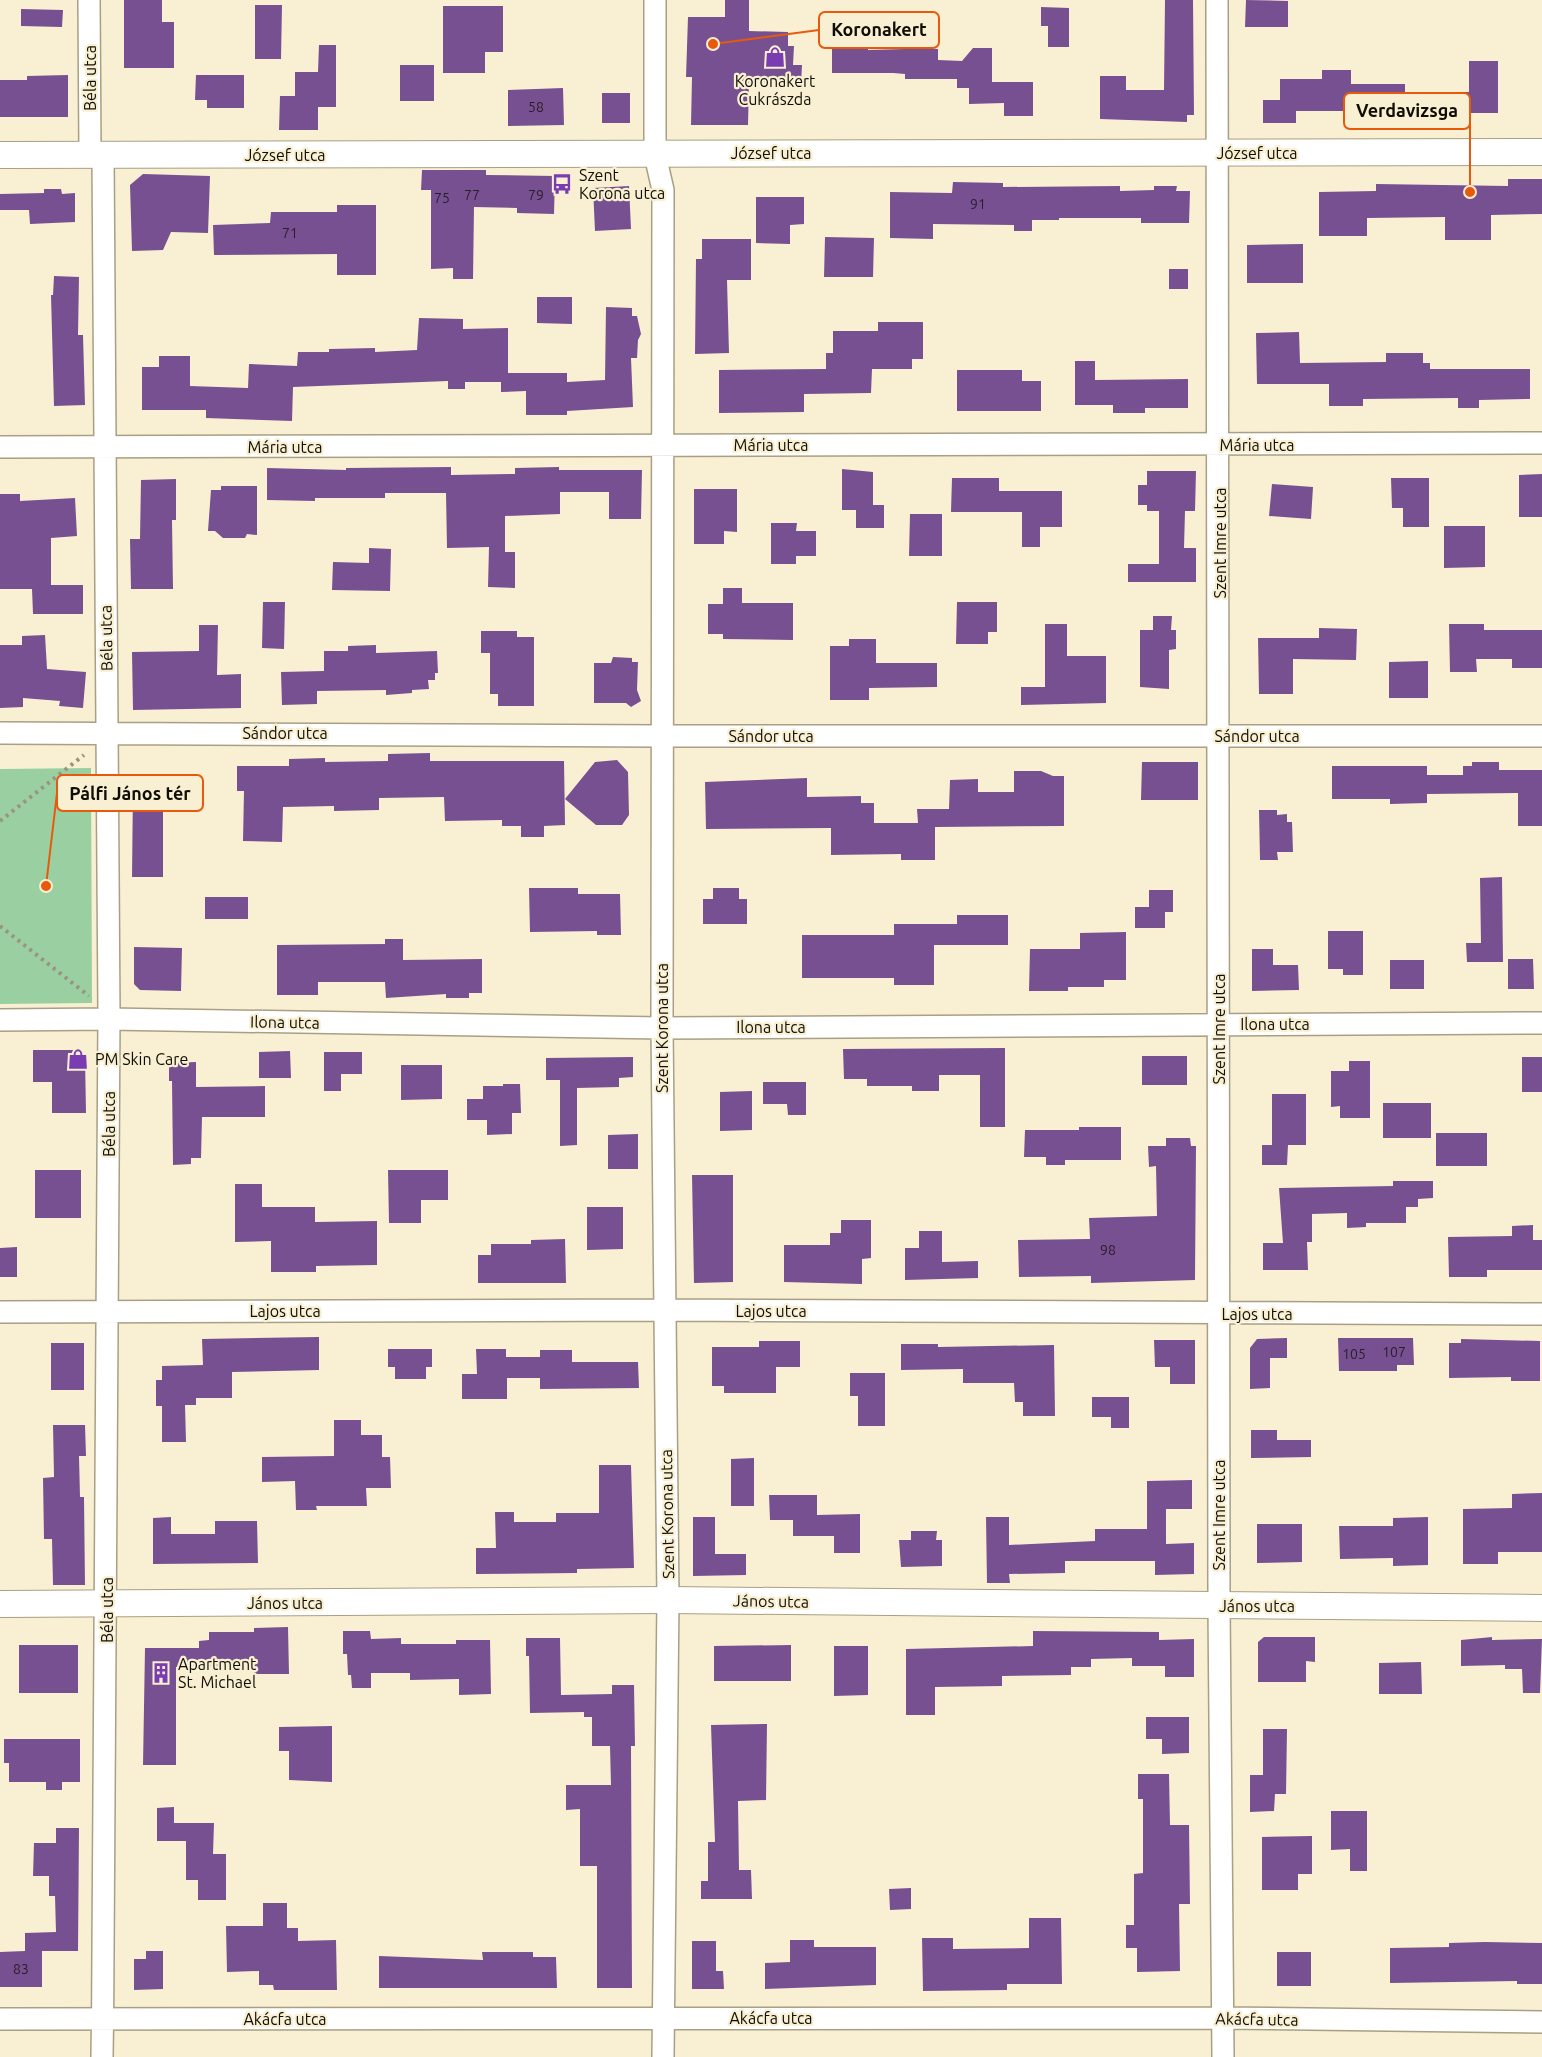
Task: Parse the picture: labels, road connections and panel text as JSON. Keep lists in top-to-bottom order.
{
  "streets": {
    "street": [
      "Béla utca",
      "József utca",
      "Mária utca",
      "Szent Imre utca",
      "Sándor utca",
      "Ilona utca",
      "Szent Korona utca",
      "Lajos utca",
      "János utca",
      "Akácfa utca"
    ]
  },
  "crossings": [
    ["Béla utca", "József utca"],
    ["Béla utca", "Mária utca"],
    ["Béla utca", "Sándor utca"],
    ["Béla utca", "Ilona utca"],
    ["Béla utca", "Lajos utca"],
    ["Béla utca", "János utca"],
    ["Béla utca", "Akácfa utca"],
    ["József utca", "Szent Imre utca"],
    ["József utca", "Szent Korona utca"],
    ["Mária utca", "Szent Imre utca"],
    ["Mária utca", "Szent Korona utca"],
    ["Szent Imre utca", "Sándor utca"],
    ["Szent Imre utca", "Ilona utca"],
    ["Szent Imre utca", "Lajos utca"],
    ["Szent Imre utca", "János utca"],
    ["Szent Imre utca", "Akácfa utca"],
    ["Sándor utca", "Szent Korona utca"],
    ["Ilona utca", "Szent Korona utca"],
    ["Szent Korona utca", "Lajos utca"],
    ["Szent Korona utca", "János utca"],
    ["Szent Korona utca", "Akácfa utca"]
  ],
  "places": {
    "other": ["Koronakert", "Verdavizsga", "Pálfi János tér"],
    "shop": ["Koronakert Cukrászda", "PM Skin Care"],
    "bus stop": ["Szent Korona utca"],
    "building": ["Apartment St. Michael"]
  },
  "house_numbers": [
    "58",
    "77",
    "79",
    "75",
    "91",
    "71",
    "98",
    "107",
    "105",
    "83"
  ]
}
